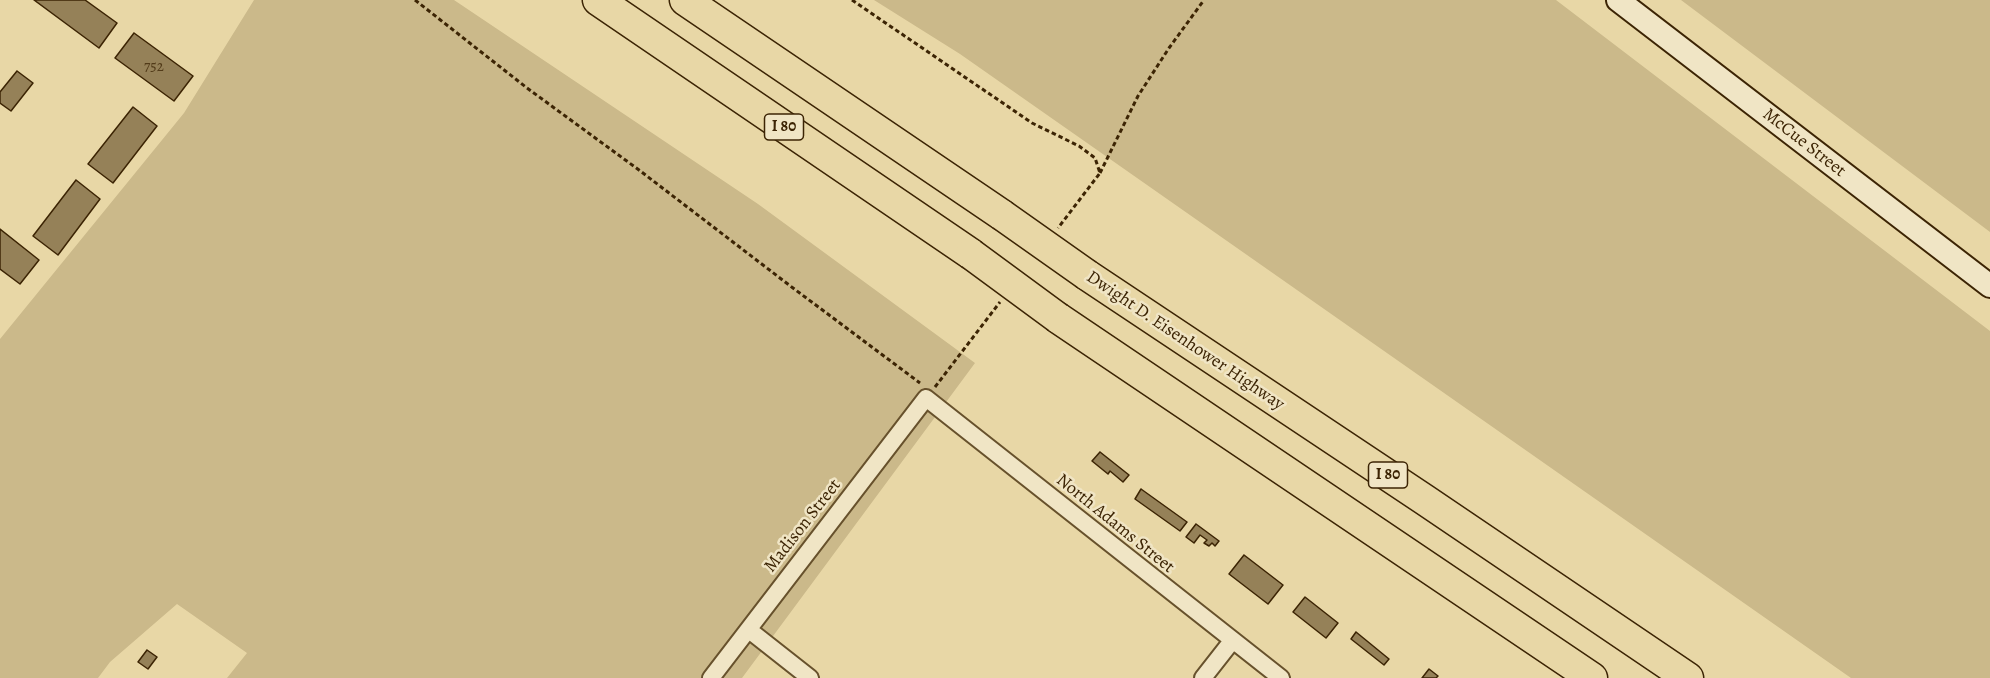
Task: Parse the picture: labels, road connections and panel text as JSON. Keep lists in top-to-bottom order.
{
  "streets": {
    "highway": ["I 80", "Dwight D. Eisenhower Highway"],
    "main road": ["McCue Street"],
    "street": ["North Adams Street", "Madison Street"]
  },
  "crossings": [
    ["North Adams Street", "Madison Street"]
  ],
  "house_numbers": ["752"]
}
